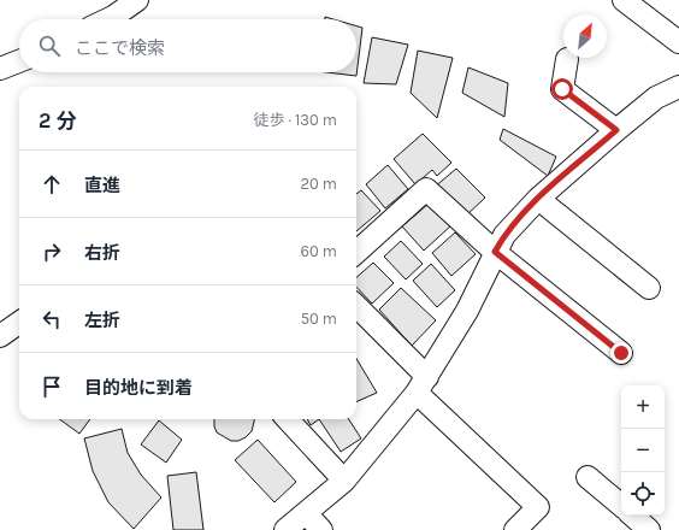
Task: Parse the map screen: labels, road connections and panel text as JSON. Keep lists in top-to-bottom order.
{
  "north": "top right",
  "page": {
    "search": "ここで検索",
    "heading": ["2 分", "徒歩 · 130 m"],
    "list": [
      ["直進", "20 m"],
      ["右折", "60 m"],
      ["左折", "50 m"],
      "目的地に到着"
    ],
    "map_buttons": ["+", "−"]
  }
}
